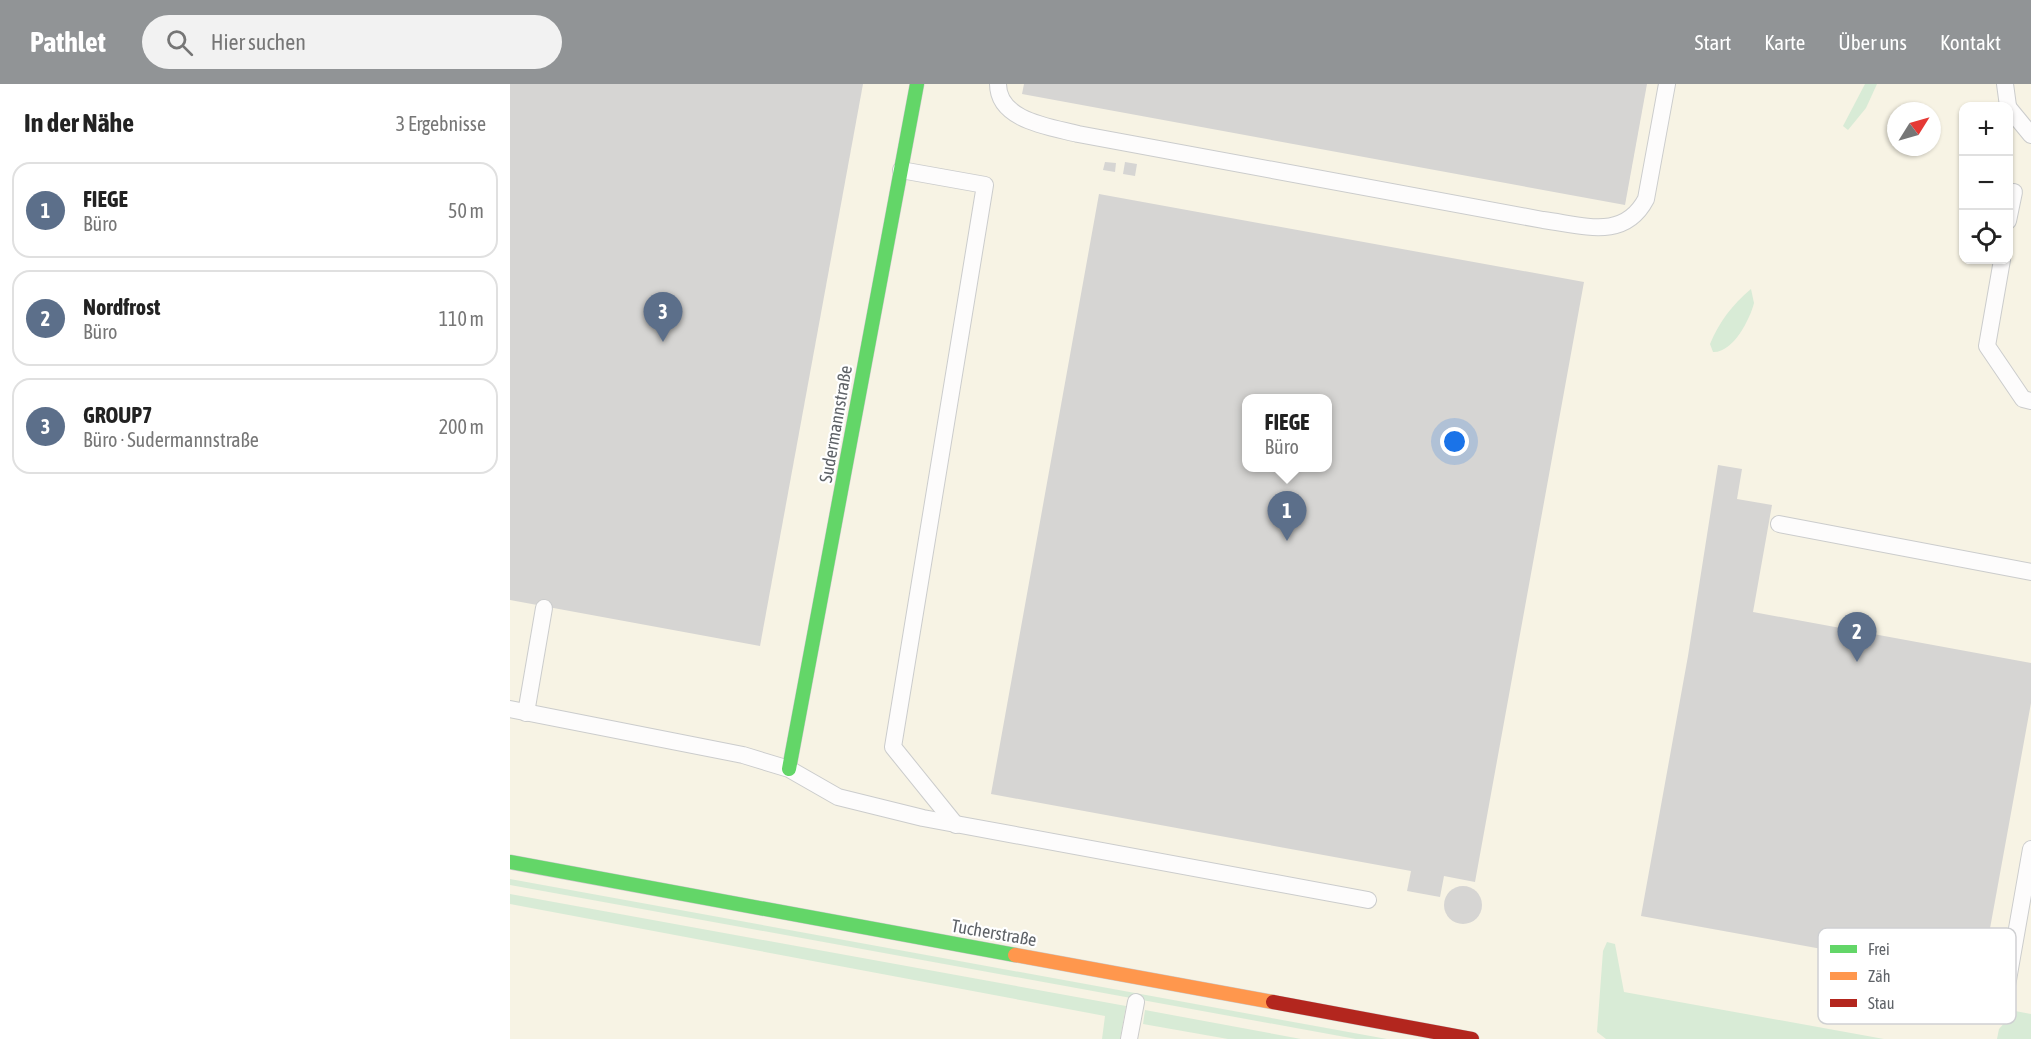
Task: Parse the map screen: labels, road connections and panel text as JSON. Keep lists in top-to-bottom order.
{
  "streets": {
    "main road": ["Sudermannstraße", "Tucherstraße"]
  },
  "legend": ["Frei", "Zäh", "Stau"],
  "north": "top right",
  "page": {
    "header": "Pathlet",
    "search": "Hier suchen",
    "nav": [
      "Start",
      "Karte",
      "Über uns",
      "Kontakt"
    ],
    "heading": ["In der Nähe", "3 Ergebnisse"],
    "map_buttons": ["+", "−"],
    "list": [
      {
        "mark": "1",
        "name": "FIEGE",
        "note": "Büro",
        "value": "50 m"
      },
      {
        "mark": "2",
        "name": "Nordfrost",
        "note": "Büro",
        "value": "110 m"
      },
      {
        "mark": "3",
        "name": "GROUP7",
        "note": "Büro · Sudermannstraße",
        "value": "200 m"
      }
    ],
    "pins": ["3", "1", "2"],
    "popup": ["FIEGE", "Büro"]
  }
}
